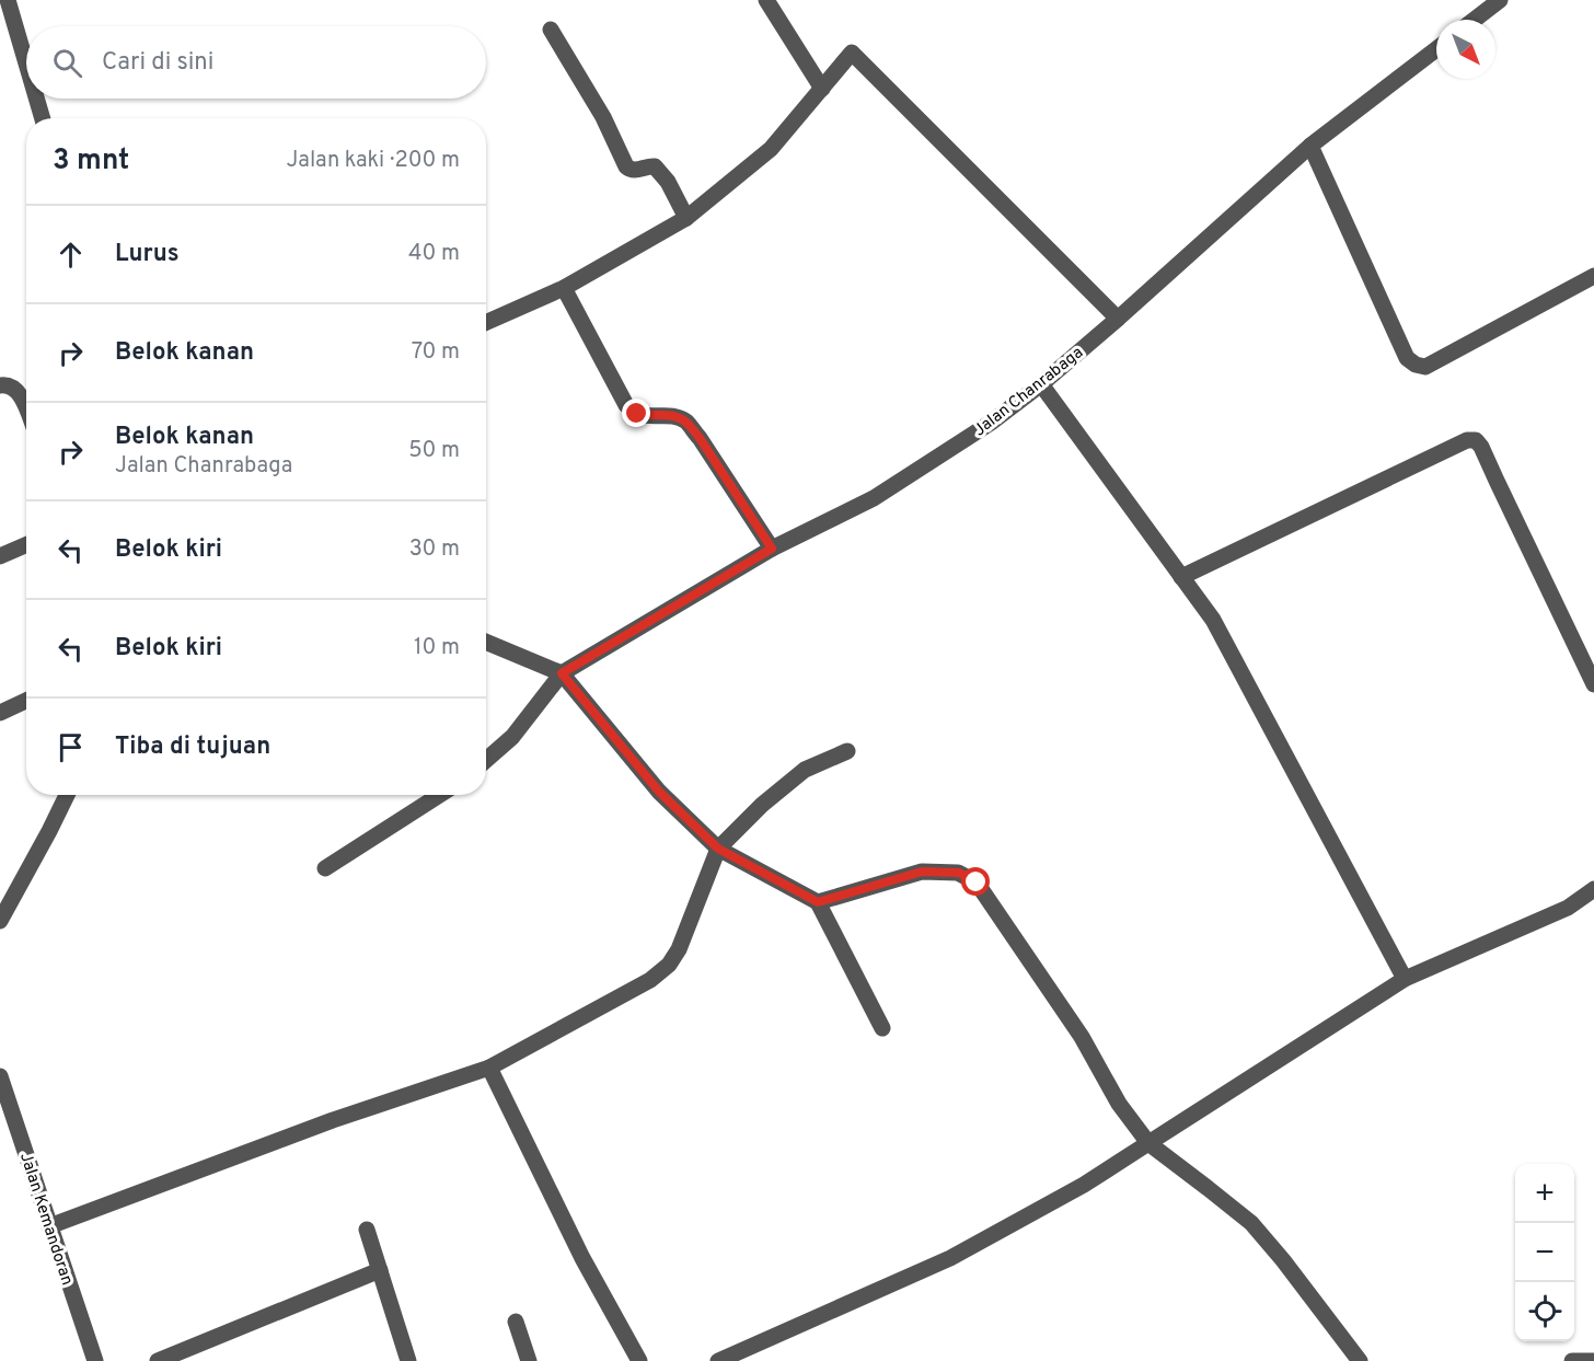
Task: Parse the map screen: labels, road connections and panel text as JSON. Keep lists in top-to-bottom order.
{
  "streets": {
    "street": ["Jalan Chanrabaga", "Jalan Kemandoran"]
  },
  "north": "bottom right",
  "page": {
    "search": "Cari di sini",
    "heading": ["3 mnt", "Jalan kaki · 200 m"],
    "list": [
      ["Lurus", "40 m"],
      ["Belok kanan", "70 m"],
      ["Belok kanan", "Jalan Chanrabaga", "50 m"],
      ["Belok kiri", "30 m"],
      ["Belok kiri", "10 m"],
      "Tiba di tujuan"
    ],
    "map_buttons": ["+", "−"]
  }
}
